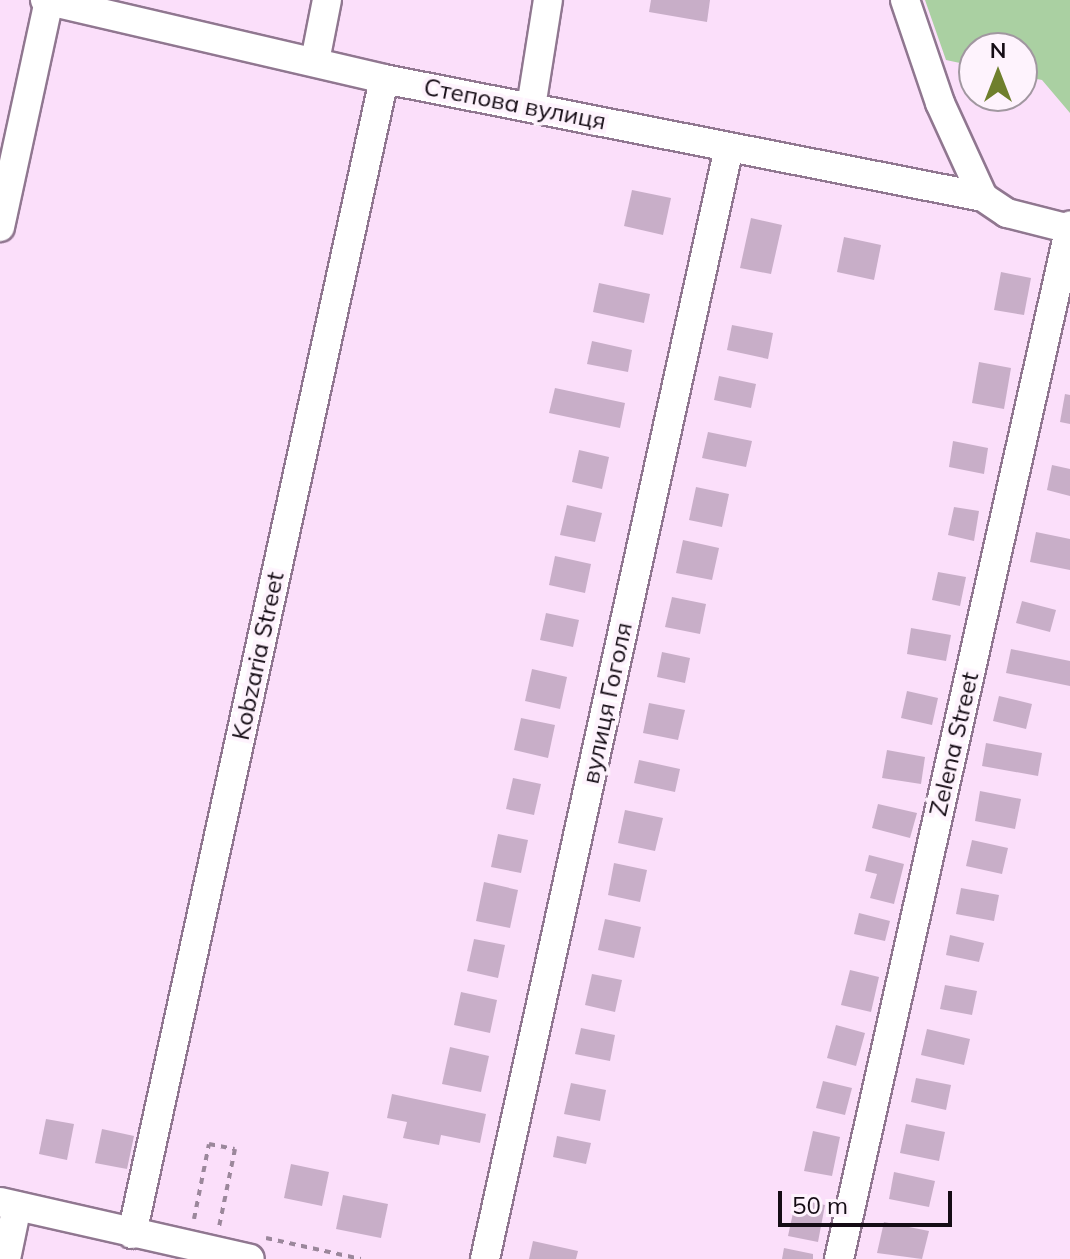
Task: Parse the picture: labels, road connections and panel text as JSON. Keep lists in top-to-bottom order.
{
  "streets": {
    "street": [
      "Степова вулиця",
      "Kobzaria Street",
      "вулиця Гоголя",
      "Zelena Street"
    ]
  },
  "crossings": [
    ["Степова вулиця", "Kobzaria Street"],
    ["Степова вулиця", "вулиця Гоголя"],
    ["Степова вулиця", "Zelena Street"]
  ],
  "scale_bar": "50 m",
  "north": "top"
}
